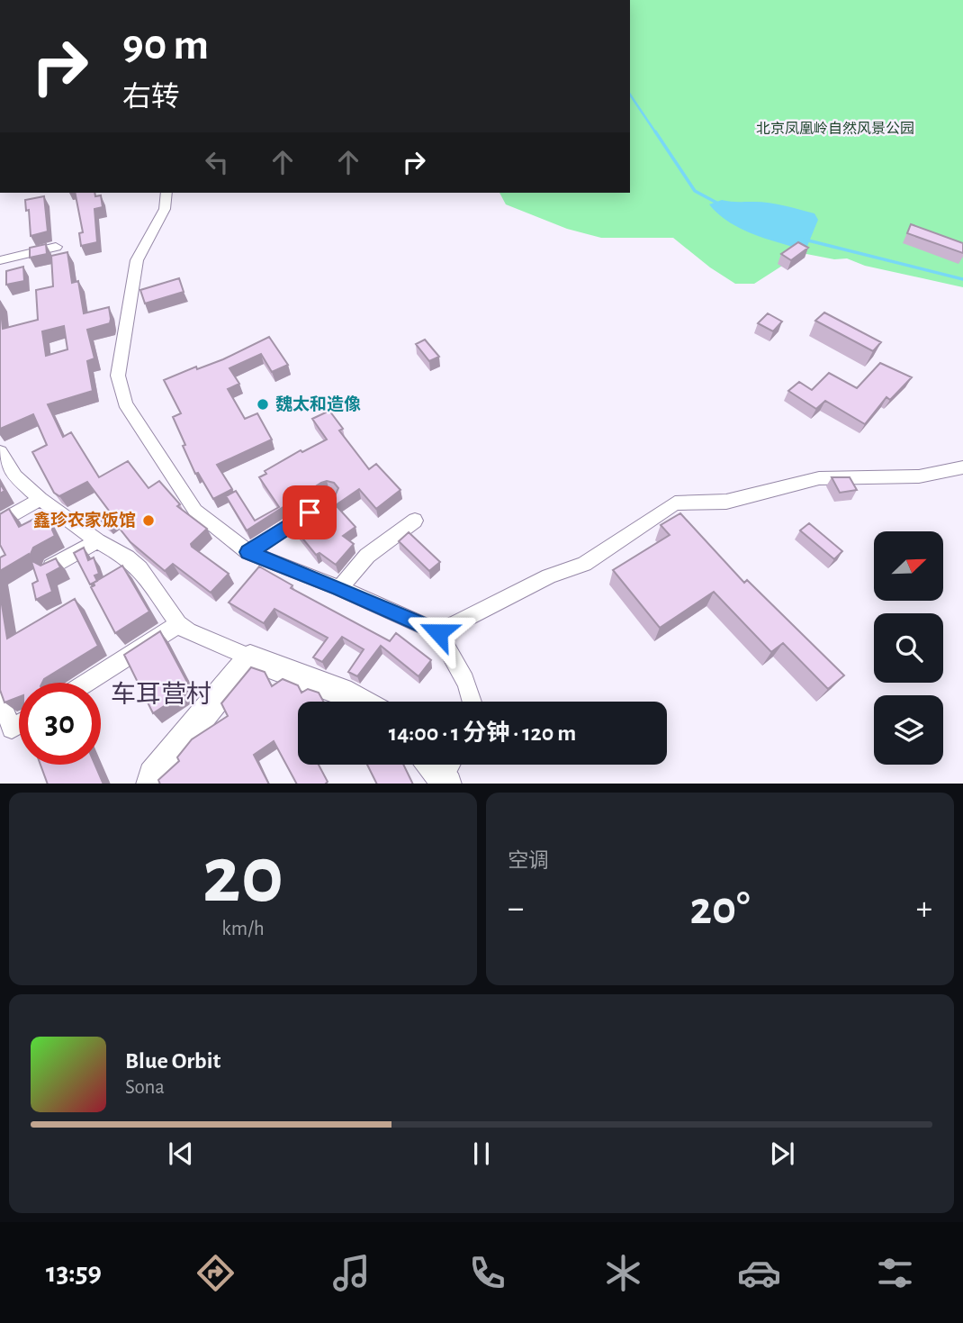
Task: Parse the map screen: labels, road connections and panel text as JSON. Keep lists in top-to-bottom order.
{
  "districts": ["车耳营村"],
  "parks": ["北京凤凰岭自然风景公园"],
  "places": ["魏太和造像", "鑫珍农家饭馆"],
  "north": "top right",
  "page": {
    "turn": ["90 m", "右转"],
    "limit": "30",
    "trip": "14:00 · 1 分钟 · 120 m",
    "tile": [
      ["20", "km/h"],
      "空调"
    ],
    "heat": ["−", "20°", "+"],
    "song": ["Blue Orbit", "Sona"],
    "tabs": "13:59"
  }
}
